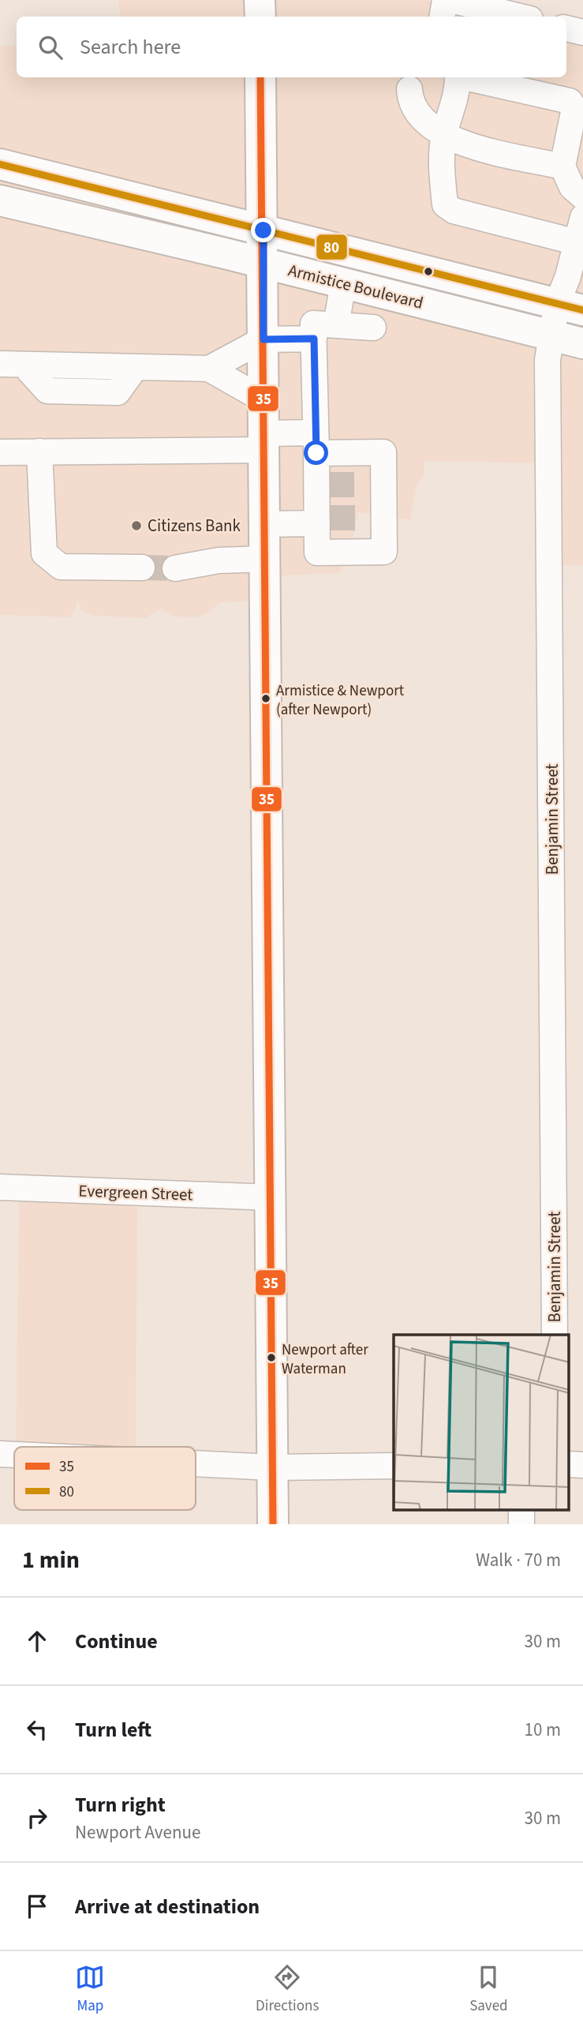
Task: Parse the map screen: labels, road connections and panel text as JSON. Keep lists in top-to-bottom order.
{
  "streets": {
    "main road": ["Armistice Boulevard"],
    "street": ["Benjamin Street", "Evergreen Street"]
  },
  "crossings": [
    ["Armistice Boulevard", "Benjamin Street"]
  ],
  "places": ["Citizens Bank", "Armistice & Newport (after Newport)", "Newport after Waterman"],
  "lines": ["transit line 35", "transit line 80"],
  "legend": ["35", "80"],
  "page": {
    "search": "Search here",
    "heading": ["1 min", "Walk · 70 m"],
    "list": [
      ["Continue", "30 m"],
      ["Turn left", "10 m"],
      ["Turn right", "Newport Avenue", "30 m"],
      "Arrive at destination"
    ],
    "nav": ["Map", "Directions", "Saved"]
  }
}
